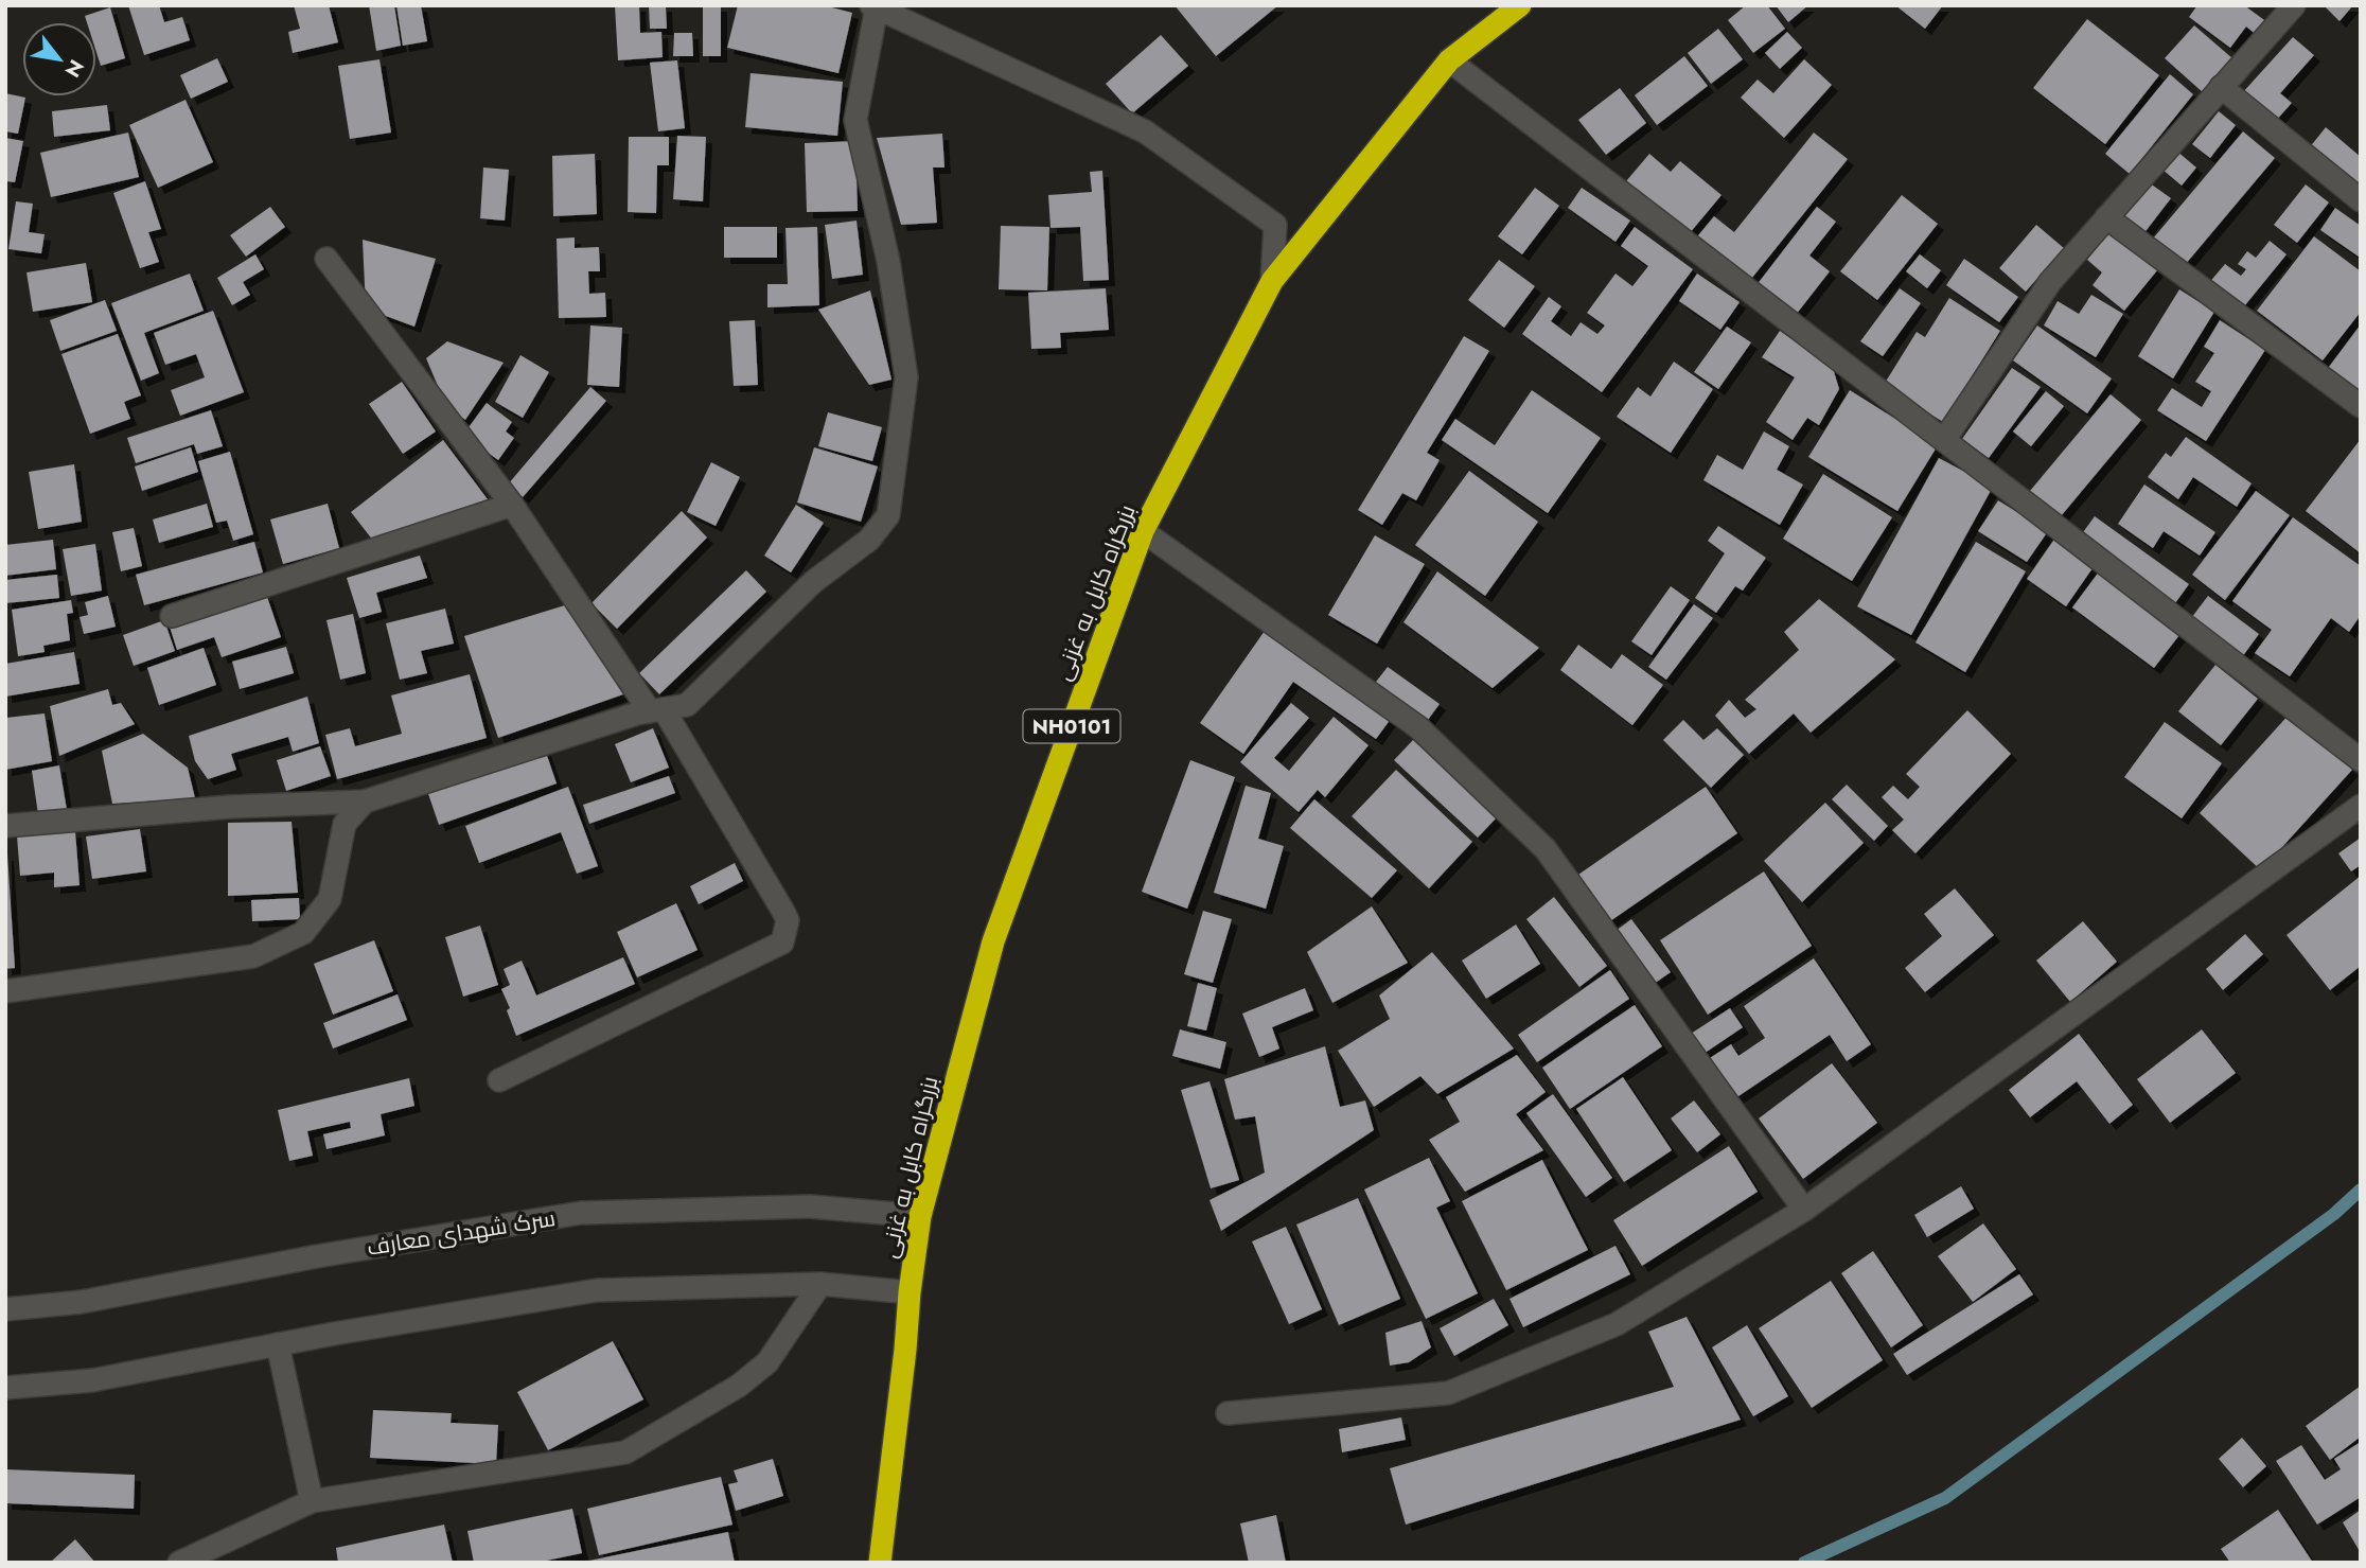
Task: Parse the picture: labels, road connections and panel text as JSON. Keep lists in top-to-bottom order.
{
  "streets": {
    "highway": ["بزرگراه کابل به غزنی", "NH0101"],
    "street": ["سرک شهدای معارف"]
  },
  "crossings": [
    ["بزرگراه کابل به غزنی", "سرک شهدای معارف"]
  ],
  "north": "bottom right"
}
